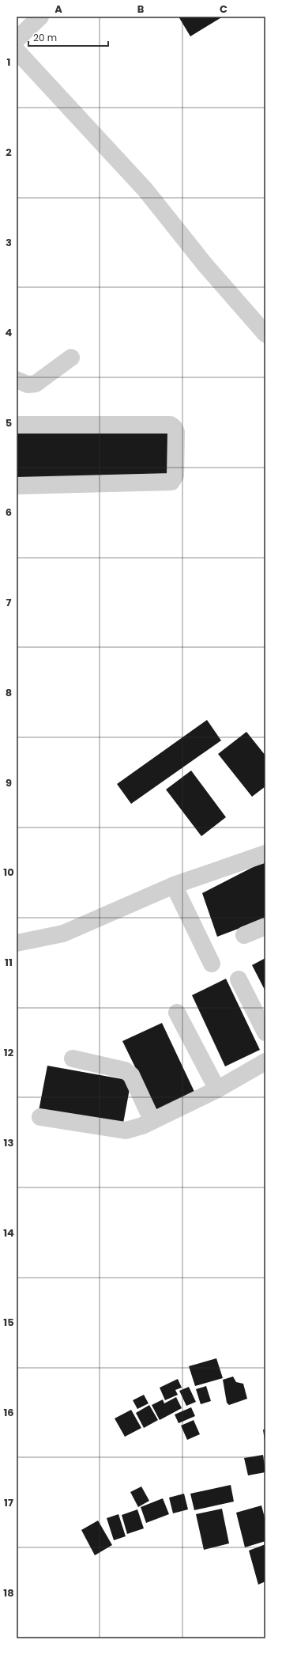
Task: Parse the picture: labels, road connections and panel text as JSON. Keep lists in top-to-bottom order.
{
  "scale_bar": "20 m",
  "grid": {
    "columns": ["A", "B", "C"],
    "rows": [
      "1",
      "2",
      "3",
      "4",
      "5",
      "6",
      "7",
      "8",
      "9",
      "10",
      "11",
      "12",
      "13",
      "14",
      "15",
      "16",
      "17",
      "18"
    ]
  }
}
